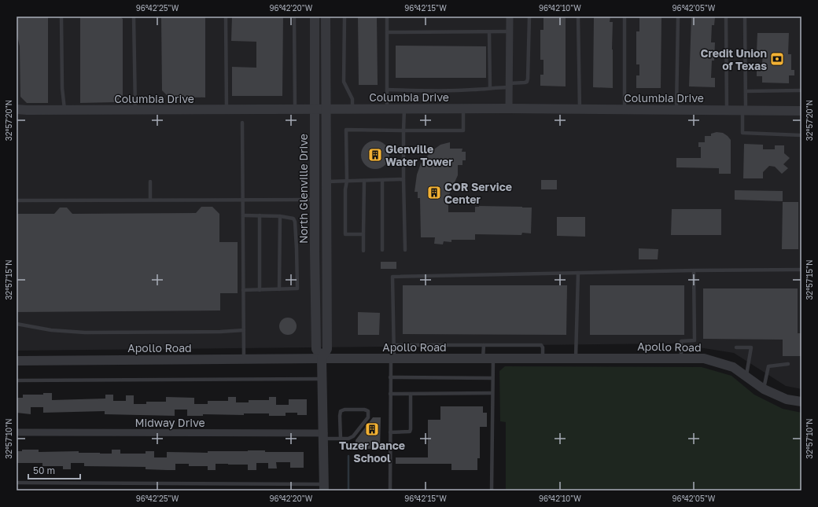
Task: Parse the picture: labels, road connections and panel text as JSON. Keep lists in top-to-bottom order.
{
  "streets": {
    "street": [
      "Columbia Drive",
      "North Glenville Drive",
      "Apollo Road",
      "Midway Drive"
    ]
  },
  "crossings": [
    ["Columbia Drive", "North Glenville Drive"],
    ["North Glenville Drive", "Apollo Road"],
    ["North Glenville Drive", "Midway Drive"]
  ],
  "places": {
    "bank": ["Credit Union of Texas"],
    "building": ["Glenville Water Tower", "COR Service Center", "Tuzer Dance School"]
  },
  "scale_bar": "50 m",
  "coordinates": [
    "96°42'25\"W",
    "96°42'20\"W",
    "96°42'15\"W",
    "96°42'10\"W",
    "96°42'05\"W",
    "32°57'20\"N",
    "32°57'15\"N",
    "32°57'10\"N"
  ]
}
